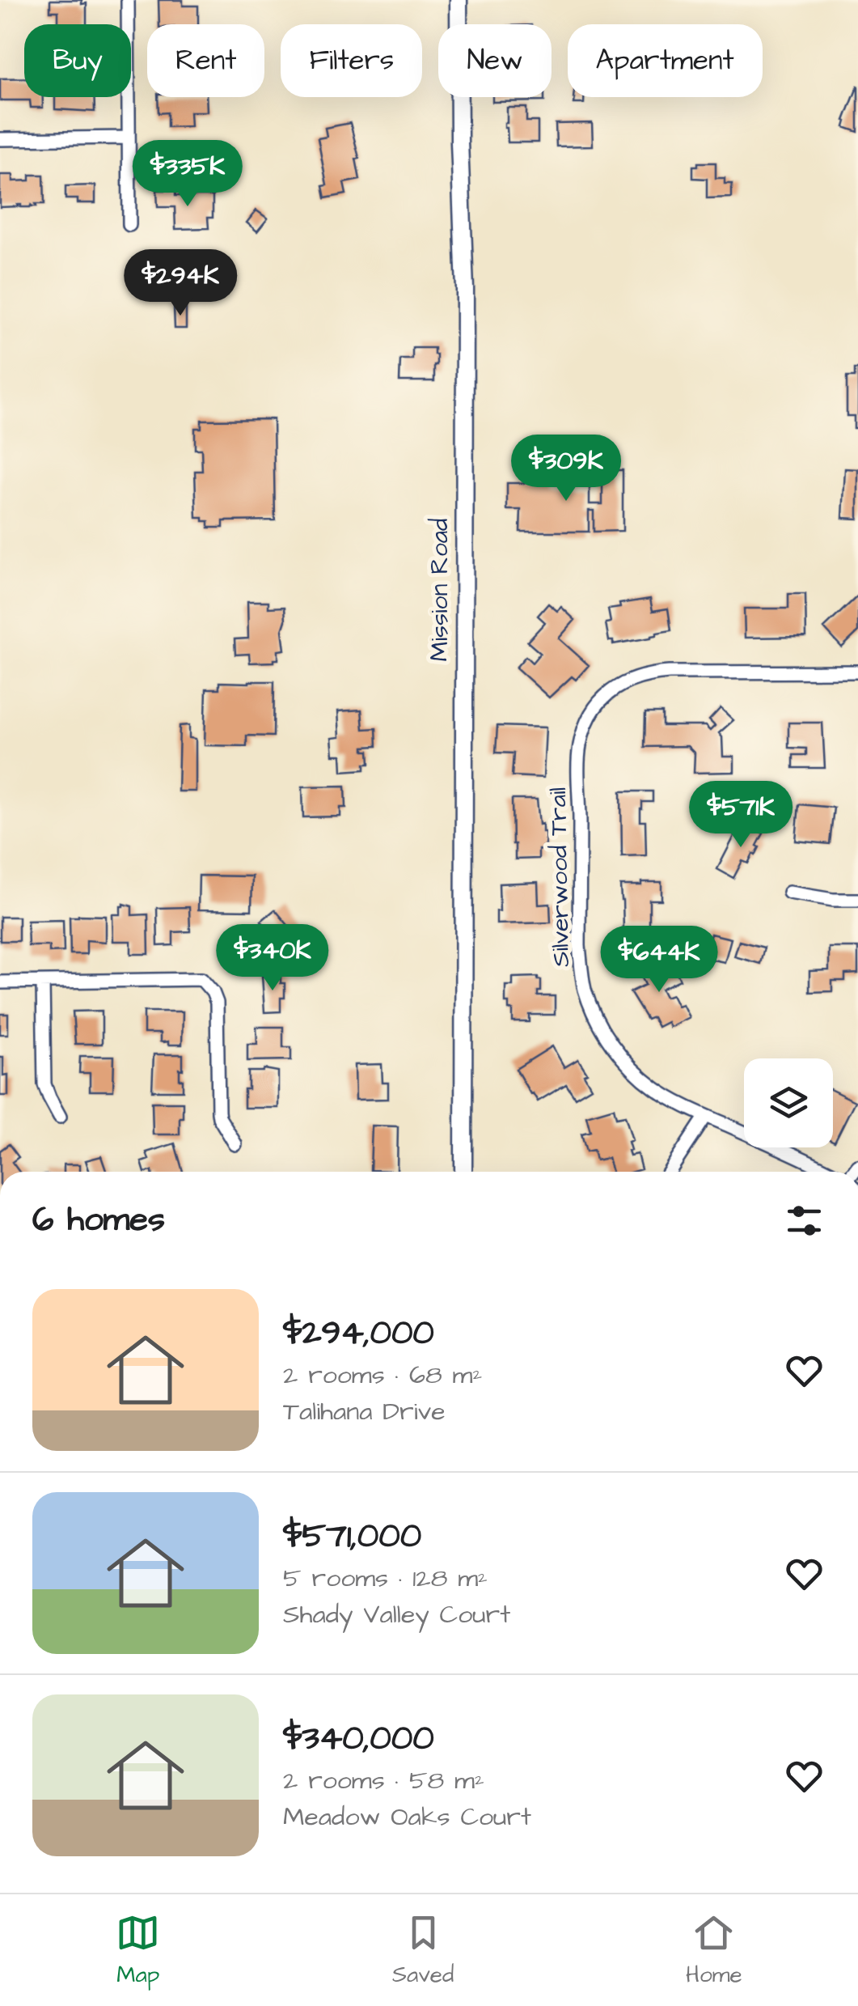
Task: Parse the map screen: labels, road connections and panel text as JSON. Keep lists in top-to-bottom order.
{
  "streets": {
    "street": ["Mission Road", "Silverwood Trail"]
  },
  "page": {
    "chip": [
      "Buy",
      "Rent",
      "Filters",
      "New",
      "Apartment"
    ],
    "price": [
      "$335K",
      "$294K",
      "$309K",
      "$571K",
      "$340K",
      "$644K"
    ],
    "heading": "6 homes",
    "list": [
      {
        "name": "$294,000",
        "note": "2 rooms · 68 m² · Talihana Drive"
      },
      {
        "name": "$571,000",
        "note": "5 rooms · 128 m² · Shady Valley Court"
      },
      {
        "name": "$340,000",
        "note": "2 rooms · 58 m² · Meadow Oaks Court"
      }
    ],
    "tabs": ["Map", "Saved", "Home"]
  }
}
